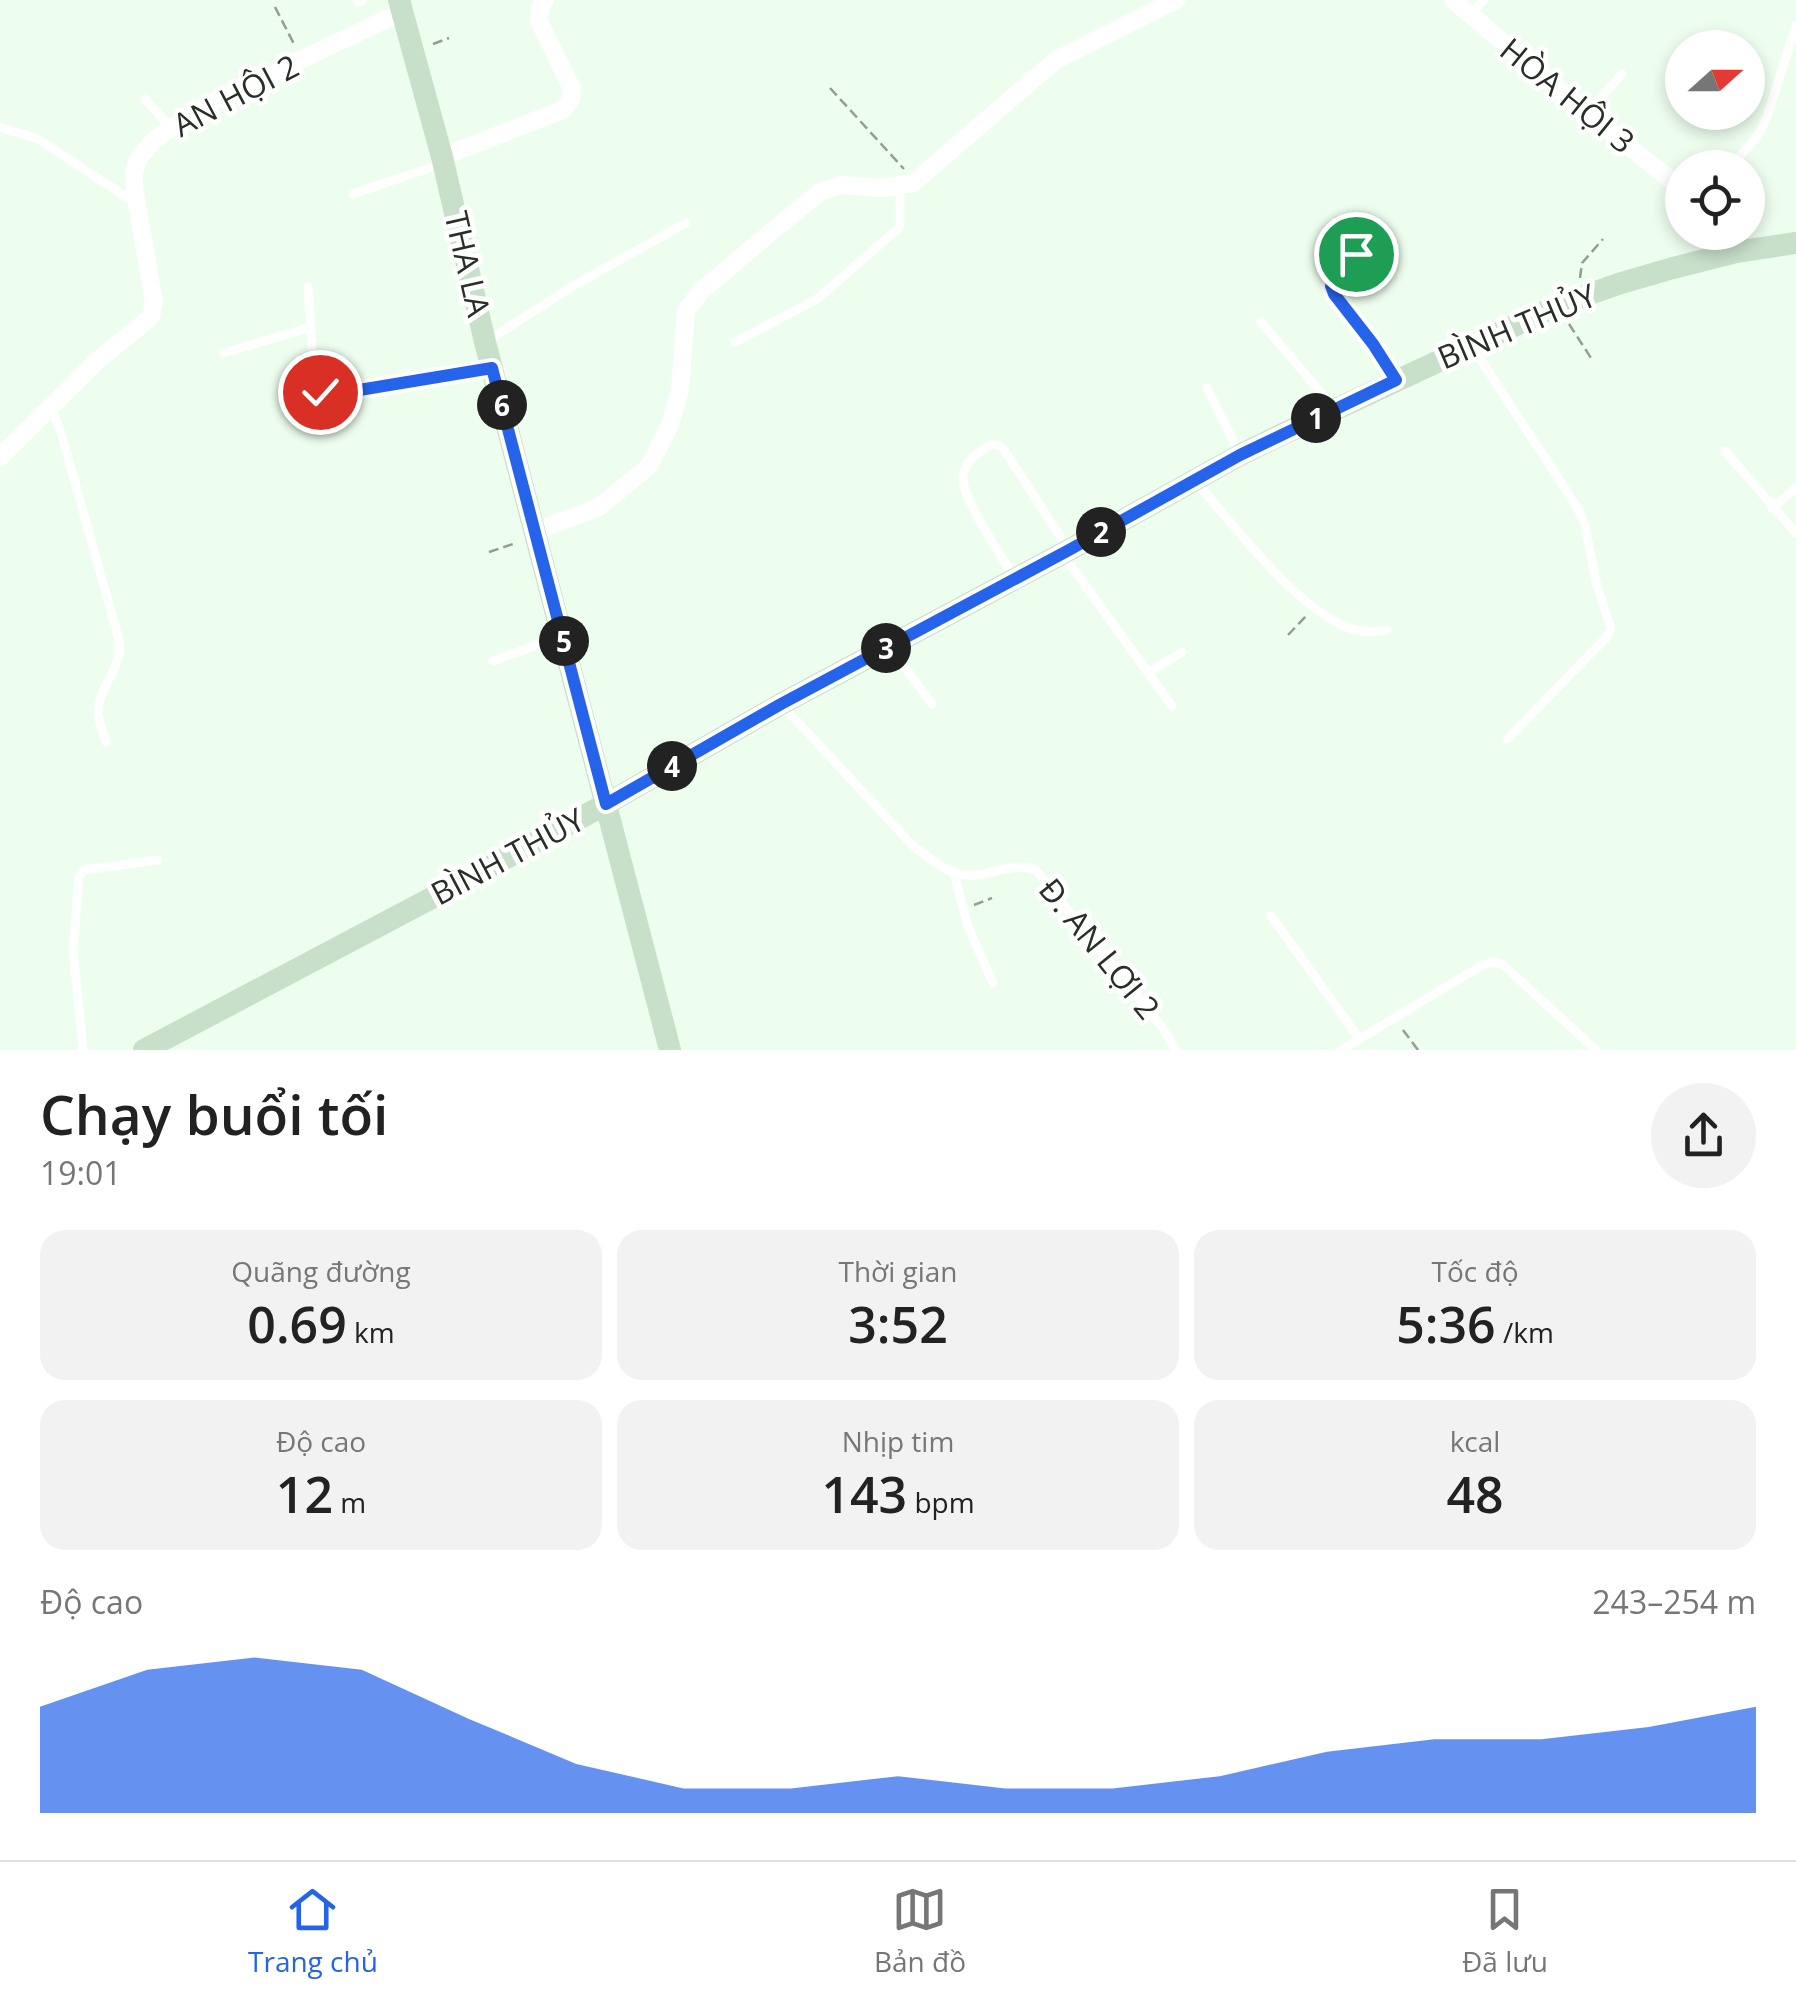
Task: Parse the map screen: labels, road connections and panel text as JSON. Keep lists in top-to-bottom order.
{
  "streets": {
    "main road": ["THA LA", "BÌNH THỦY"],
    "street": ["AN HỘI 2", "HÒA HỘI 3"],
    "lane": ["Đ. AN LỢI 2"]
  },
  "crossings": [
    ["AN HỘI 2", "THA LA"],
    ["THA LA", "BÌNH THỦY"]
  ],
  "north": "right",
  "page": {
    "pins": [
      "6",
      "1",
      "2",
      "5",
      "3",
      "4"
    ],
    "heading": ["Chạy buổi tối", "19:01"],
    "stats": [
      ["Quãng đường", "0.69 km"],
      ["Thời gian", "3:52"],
      ["Tốc độ", "5:36 /km"],
      ["Độ cao", "12 m"],
      ["Nhịp tim", "143 bpm"],
      ["kcal", "48"]
    ],
    "chart": ["Độ cao", "243–254 m"],
    "tabs": ["Trang chủ", "Bản đồ", "Đã lưu"]
  }
}
